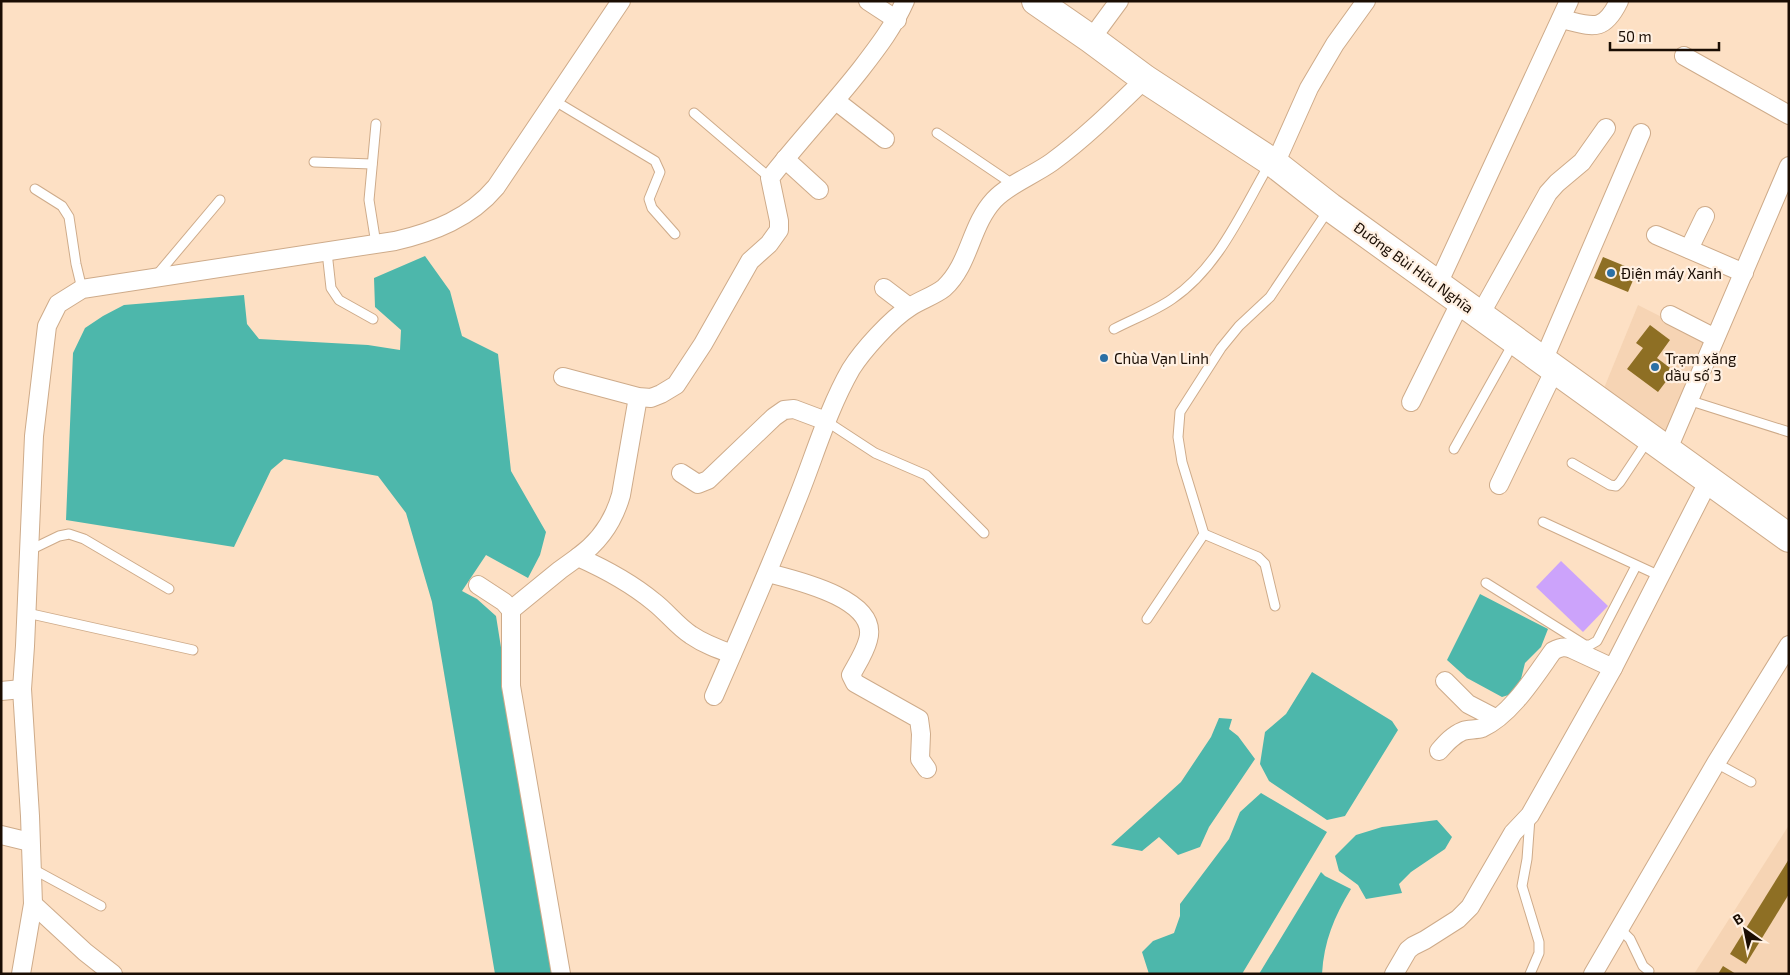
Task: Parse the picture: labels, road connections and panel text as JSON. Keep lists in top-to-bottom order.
{
  "streets": {
    "main road": ["Đường Bùi Hữu Nghĩa"]
  },
  "places": ["Điện máy Xanh", "Chùa Vạn Linh", "Trạm xăng dầu số 3"],
  "scale_bar": "50 m",
  "north": "top left"
}
